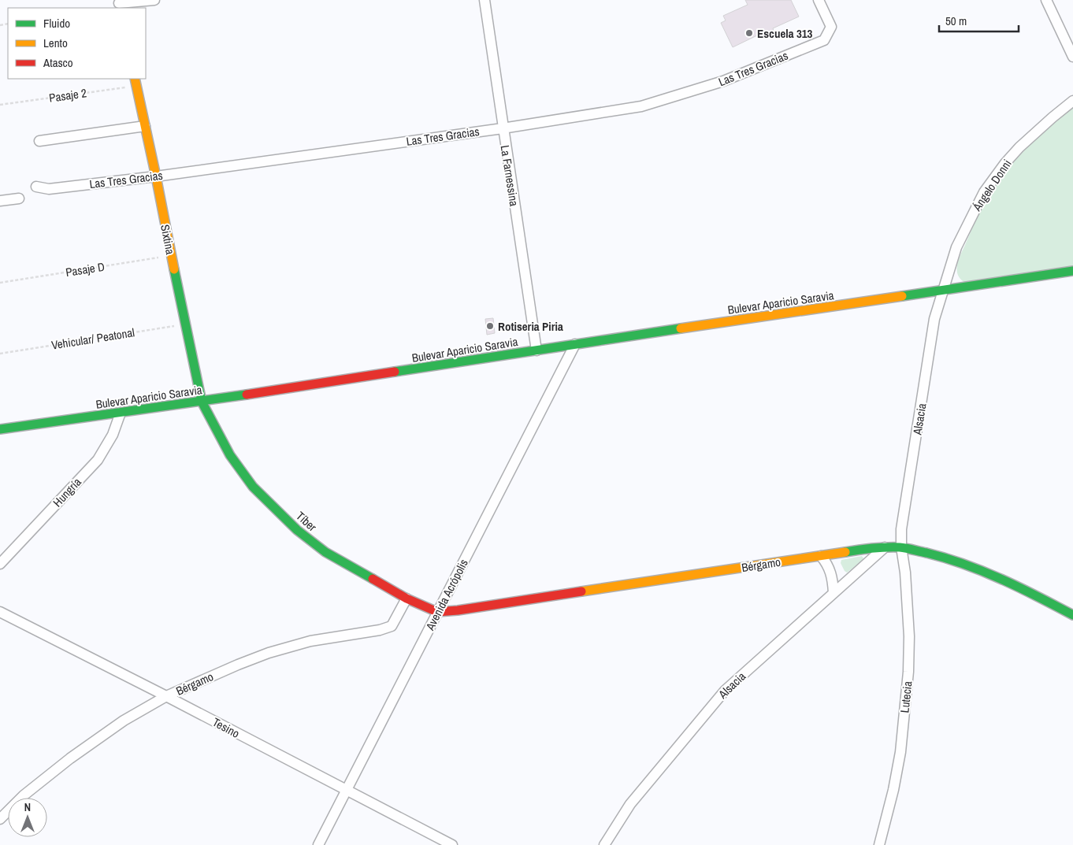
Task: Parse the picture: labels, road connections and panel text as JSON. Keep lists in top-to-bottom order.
{
  "streets": {
    "street": [
      "Las Tres Gracias",
      "La Farnessina",
      "Ángelo Donni",
      "Sixtina",
      "Bulevar Aparicio Saravia",
      "Alsacia",
      "Hungría",
      "Tíber",
      "Bérgamo",
      "Avenida Acrópolis",
      "Lutecia",
      "Tesino"
    ],
    "path": ["Pasaje 2", "Pasaje D", "Vehicular/ Peatonal"]
  },
  "crossings": [
    ["Las Tres Gracias", "La Farnessina"],
    ["Las Tres Gracias", "Sixtina"],
    ["Pasaje 2", "Sixtina"],
    ["La Farnessina", "Bulevar Aparicio Saravia"],
    ["Ángelo Donni", "Bulevar Aparicio Saravia"],
    ["Ángelo Donni", "Alsacia"],
    ["Sixtina", "Pasaje D"],
    ["Sixtina", "Bulevar Aparicio Saravia"],
    ["Sixtina", "Vehicular/ Peatonal"],
    ["Sixtina", "Tíber"],
    ["Bulevar Aparicio Saravia", "Alsacia"],
    ["Bulevar Aparicio Saravia", "Hungría"],
    ["Bulevar Aparicio Saravia", "Tíber"],
    ["Bulevar Aparicio Saravia", "Avenida Acrópolis"],
    ["Alsacia", "Bérgamo"],
    ["Alsacia", "Lutecia"],
    ["Tíber", "Bérgamo"],
    ["Tíber", "Avenida Acrópolis"],
    ["Bérgamo", "Avenida Acrópolis"],
    ["Bérgamo", "Lutecia"],
    ["Bérgamo", "Tesino"],
    ["Avenida Acrópolis", "Tesino"]
  ],
  "places": ["Escuela 313", "Rotiseria Piria"],
  "legend": ["Fluido", "Lento", "Atasco"],
  "scale_bar": "50 m",
  "north": "top"
}
